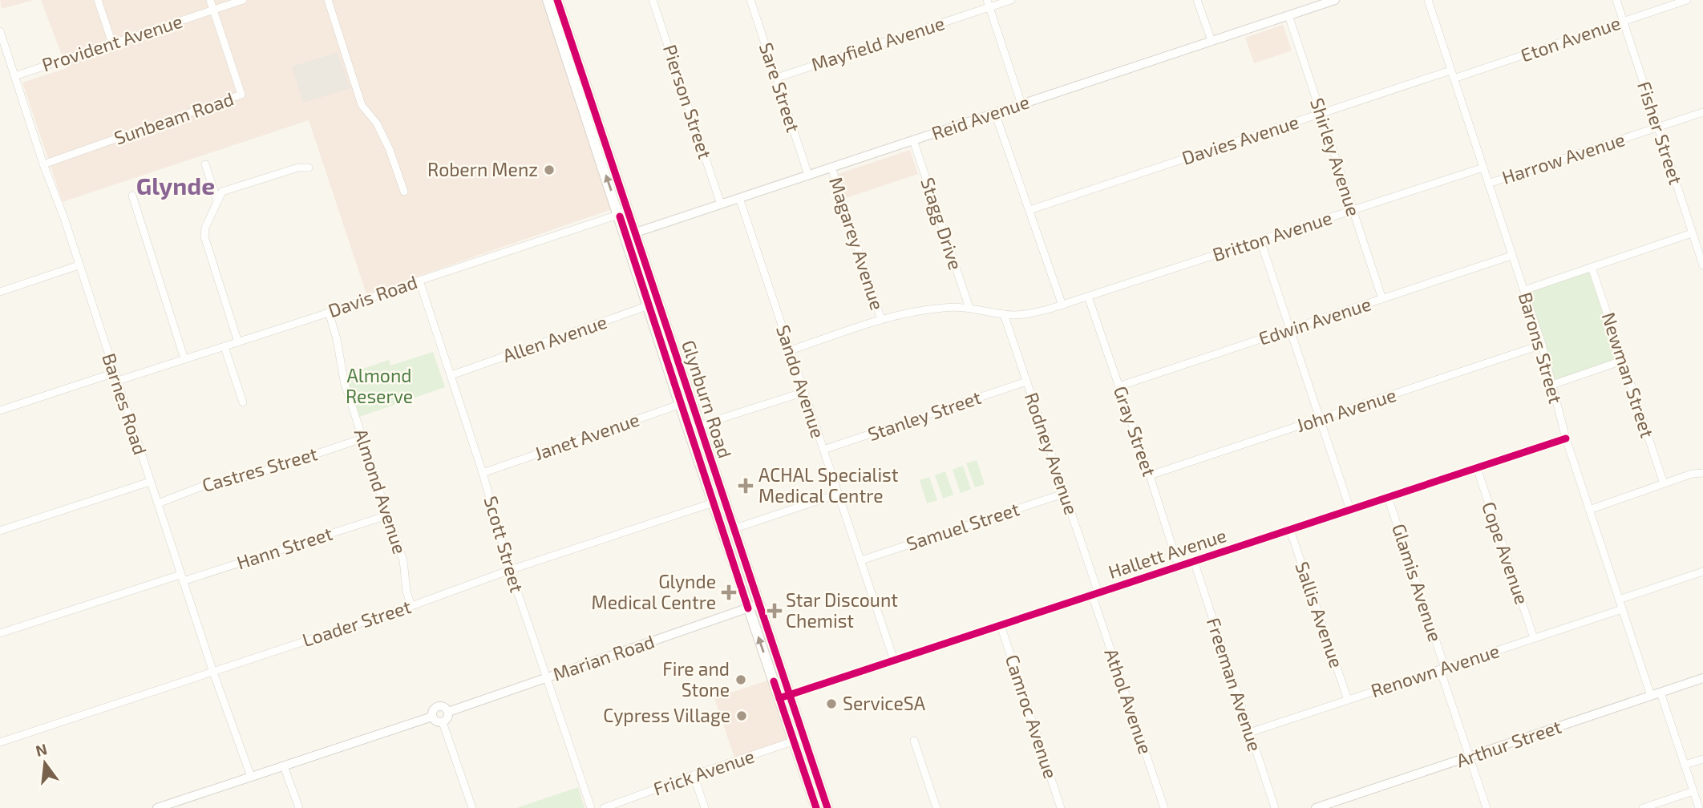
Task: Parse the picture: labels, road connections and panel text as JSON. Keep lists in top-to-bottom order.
{
  "streets": {
    "main road": ["Glynburn Road"],
    "street": [
      "Eton Avenue",
      "Provident Avenue",
      "Mayfield Avenue",
      "Sare Street",
      "Pierson Street",
      "Reid Avenue",
      "Sunbeam Road",
      "Fisher Street",
      "Davies Avenue",
      "Shirley Avenue",
      "Harrow Avenue",
      "Stagg Drive",
      "Britton Avenue",
      "Magarey Avenue",
      "Davis Road",
      "Edwin Avenue",
      "Allen Avenue",
      "Barons Street",
      "Newman Street",
      "Sando Avenue",
      "Barnes Road",
      "John Avenue",
      "Stanley Street",
      "Gray Street",
      "Janet Avenue",
      "Rodney Avenue",
      "Castres Street",
      "Almond Avenue",
      "Samuel Street",
      "Scott Street",
      "Hann Street",
      "Cope Avenue",
      "Hallett Avenue",
      "Glamis Avenue",
      "Sallis Avenue",
      "Loader Street",
      "Marian Road",
      "Renown Avenue",
      "Freeman Avenue",
      "Athol Avenue",
      "Camroc Avenue",
      "Arthur Street",
      "Frick Avenue"
    ]
  },
  "crossings": [
    ["Eton Avenue", "Fisher Street"],
    ["Eton Avenue", "Davies Avenue"],
    ["Eton Avenue", "Barons Street"],
    ["Provident Avenue", "Sunbeam Road"],
    ["Provident Avenue", "Barnes Road"],
    ["Mayfield Avenue", "Sare Street"],
    ["Sare Street", "Reid Avenue"],
    ["Pierson Street", "Reid Avenue"],
    ["Reid Avenue", "Shirley Avenue"],
    ["Reid Avenue", "Stagg Drive"],
    ["Reid Avenue", "Magarey Avenue"],
    ["Reid Avenue", "Sando Avenue"],
    ["Reid Avenue", "Glynburn Road"],
    ["Sunbeam Road", "Barnes Road"],
    ["Fisher Street", "Harrow Avenue"],
    ["Davies Avenue", "Shirley Avenue"],
    ["Davies Avenue", "Barons Street"],
    ["Shirley Avenue", "Britton Avenue"],
    ["Shirley Avenue", "Edwin Avenue"],
    ["Harrow Avenue", "Barons Street"],
    ["Stagg Drive", "Britton Avenue"],
    ["Britton Avenue", "Magarey Avenue"],
    ["Britton Avenue", "Barons Street"],
    ["Britton Avenue", "Sando Avenue"],
    ["Britton Avenue", "Gray Street"],
    ["Britton Avenue", "Rodney Avenue"],
    ["Davis Road", "Glynburn Road"],
    ["Davis Road", "Barnes Road"],
    ["Davis Road", "Almond Avenue"],
    ["Davis Road", "Scott Street"],
    ["Edwin Avenue", "Barons Street"],
    ["Edwin Avenue", "Gray Street"],
    ["Allen Avenue", "Glynburn Road"],
    ["Allen Avenue", "Scott Street"],
    ["Barons Street", "John Avenue"],
    ["Barons Street", "Hallett Avenue"],
    ["Barons Street", "Renown Avenue"],
    ["Barons Street", "Arthur Street"],
    ["Sando Avenue", "Stanley Street"],
    ["Sando Avenue", "Samuel Street"],
    ["Sando Avenue", "Hallett Avenue"],
    ["Glynburn Road", "Janet Avenue"],
    ["Glynburn Road", "Hallett Avenue"],
    ["Glynburn Road", "Loader Street"],
    ["Glynburn Road", "Marian Road"],
    ["Glynburn Road", "Frick Avenue"],
    ["Barnes Road", "Castres Street"],
    ["Barnes Road", "Hann Street"],
    ["Barnes Road", "Loader Street"],
    ["John Avenue", "Gray Street"],
    ["Stanley Street", "Rodney Avenue"],
    ["Gray Street", "Hallett Avenue"],
    ["Janet Avenue", "Scott Street"],
    ["Rodney Avenue", "Samuel Street"],
    ["Rodney Avenue", "Hallett Avenue"],
    ["Rodney Avenue", "Athol Avenue"],
    ["Castres Street", "Almond Avenue"],
    ["Almond Avenue", "Hann Street"],
    ["Almond Avenue", "Loader Street"],
    ["Scott Street", "Loader Street"],
    ["Scott Street", "Marian Road"],
    ["Cope Avenue", "Hallett Avenue"],
    ["Cope Avenue", "Renown Avenue"],
    ["Hallett Avenue", "Glamis Avenue"],
    ["Hallett Avenue", "Sallis Avenue"],
    ["Hallett Avenue", "Freeman Avenue"],
    ["Hallett Avenue", "Athol Avenue"],
    ["Hallett Avenue", "Camroc Avenue"],
    ["Glamis Avenue", "Renown Avenue"],
    ["Glamis Avenue", "Arthur Street"],
    ["Sallis Avenue", "Renown Avenue"],
    ["Renown Avenue", "Freeman Avenue"]
  ],
  "districts": ["Glynde"],
  "parks": ["Almond Reserve"],
  "places": {
    "other": [
      "Robern Menz",
      "Fire and Stone",
      "ServiceSA",
      "Cypress Village"
    ],
    "health": ["ACHAL Specialist Medical Centre", "Glynde Medical Centre", "Star Discount Chemist"]
  },
  "north": "top"
}
